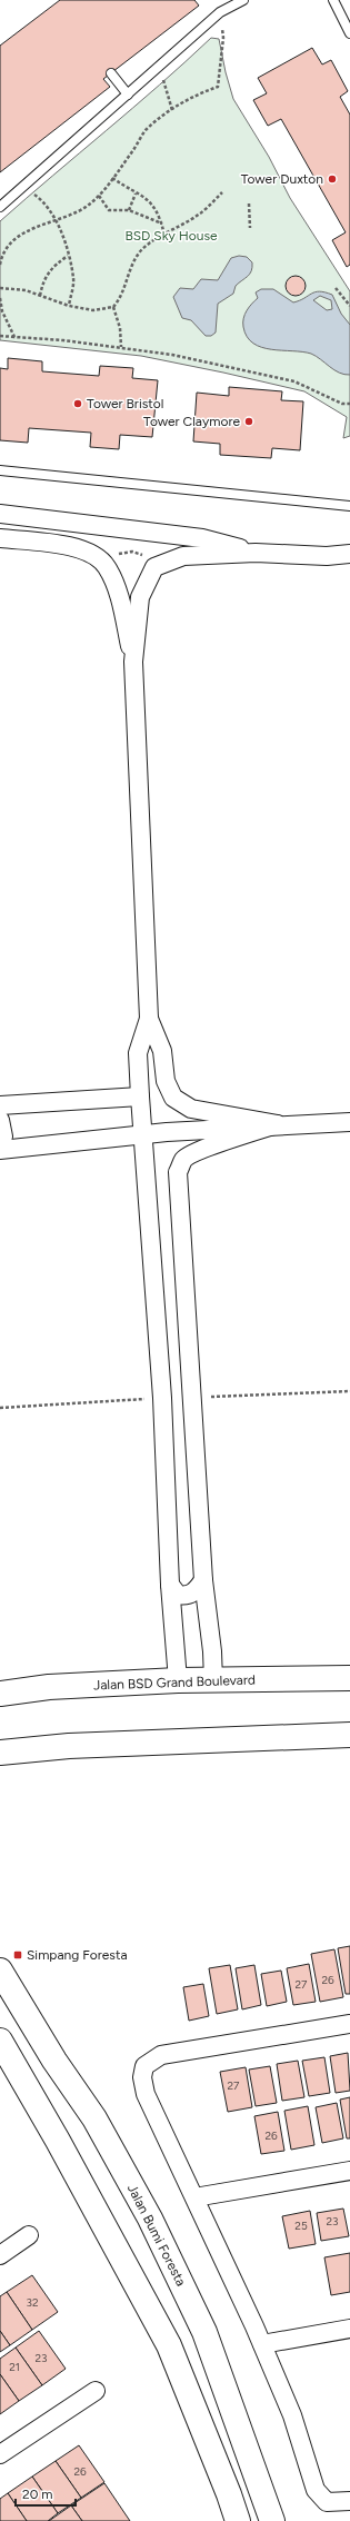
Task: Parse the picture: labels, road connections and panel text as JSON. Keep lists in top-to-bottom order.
{
  "streets": {
    "main road": ["Jalan BSD Grand Boulevard", "Jalan Bumi Foresta"]
  },
  "parks": ["BSD Sky House"],
  "places": {
    "other": ["Tower Duxton", "Tower Bristol", "Tower Claymore"],
    "transit": ["Simpang Foresta"]
  },
  "house_numbers": [
    "26",
    "27",
    "27",
    "26",
    "23",
    "25",
    "32",
    "23",
    "21",
    "26"
  ],
  "scale_bar": "20 m"
}
